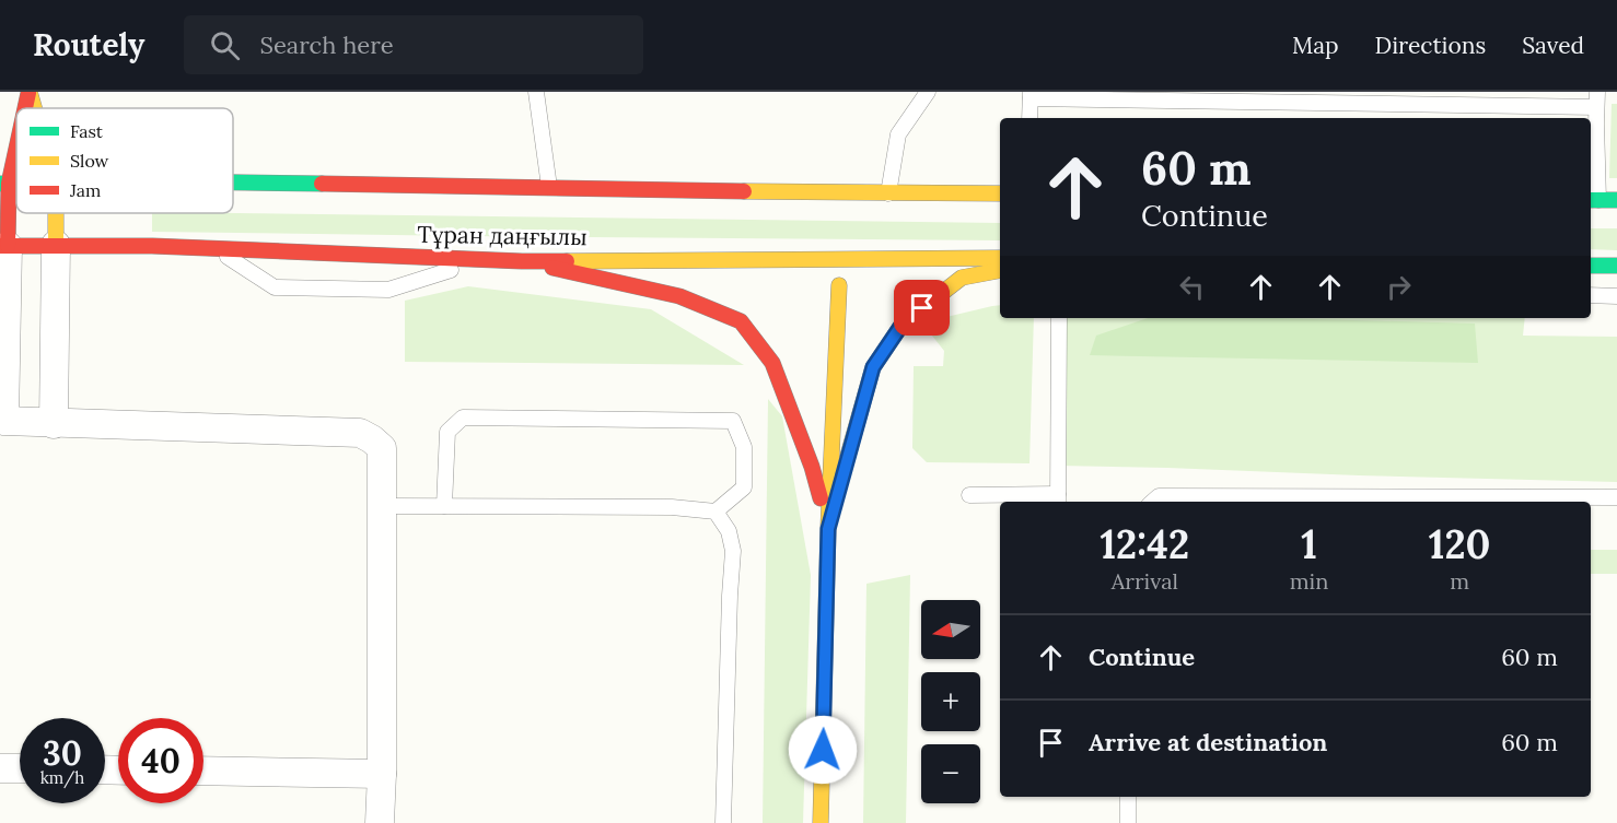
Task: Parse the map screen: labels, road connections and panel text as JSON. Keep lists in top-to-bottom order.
{
  "streets": {
    "main road": ["Тұран даңғылы"]
  },
  "legend": ["Fast", "Slow", "Jam"],
  "north": "left",
  "page": {
    "header": "Routely",
    "search": "Search here",
    "nav": ["Map", "Directions", "Saved"],
    "turn": ["60 m", "Continue"],
    "eta": [
      "12:42",
      "Arrival",
      "1",
      "min",
      "120",
      "m"
    ],
    "map_buttons": ["+", "−"],
    "list": [
      {
        "name": "Continue",
        "value": "60 m"
      },
      {
        "name": "Arrive at destination",
        "value": "60 m"
      }
    ],
    "speed": "30 km/h",
    "limit": "40"
  }
}
